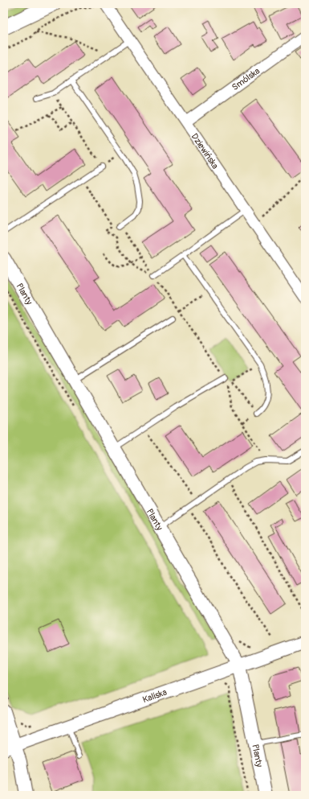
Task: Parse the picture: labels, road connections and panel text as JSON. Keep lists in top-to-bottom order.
{
  "streets": {
    "street": [
      "Smólska",
      "Dziewińska",
      "Planty",
      "Kaliska"
    ]
  },
  "crossings": [
    ["Smólska", "Dziewińska"],
    ["Planty", "Kaliska"]
  ]
}
